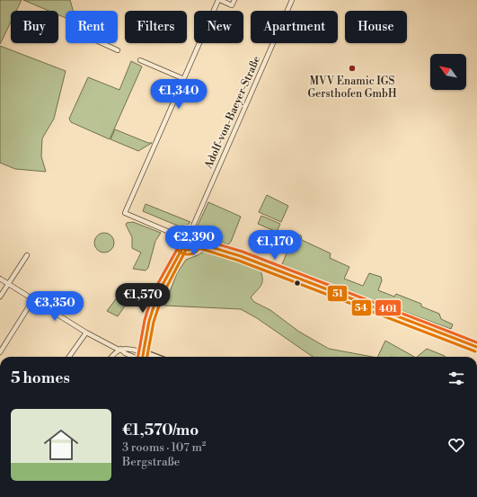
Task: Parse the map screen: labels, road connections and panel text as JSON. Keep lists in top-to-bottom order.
{
  "streets": {
    "street": ["Adolf-von-Baeyer-Straße"]
  },
  "places": ["MVV Enamic IGS Gersthofen GmbH"],
  "lines": ["transit line 54", "transit line 51", "transit line 401"],
  "north": "top left",
  "page": {
    "chip": [
      "Buy",
      "Rent",
      "Filters",
      "New",
      "Apartment",
      "House"
    ],
    "price": [
      "€1,340",
      "€2,390",
      "€1,170",
      "€1,570",
      "€3,350"
    ],
    "heading": "5 homes",
    "list": [
      {
        "name": "€1,570/mo",
        "note": "3 rooms · 107 m² · Bergstraße"
      }
    ]
  }
}
